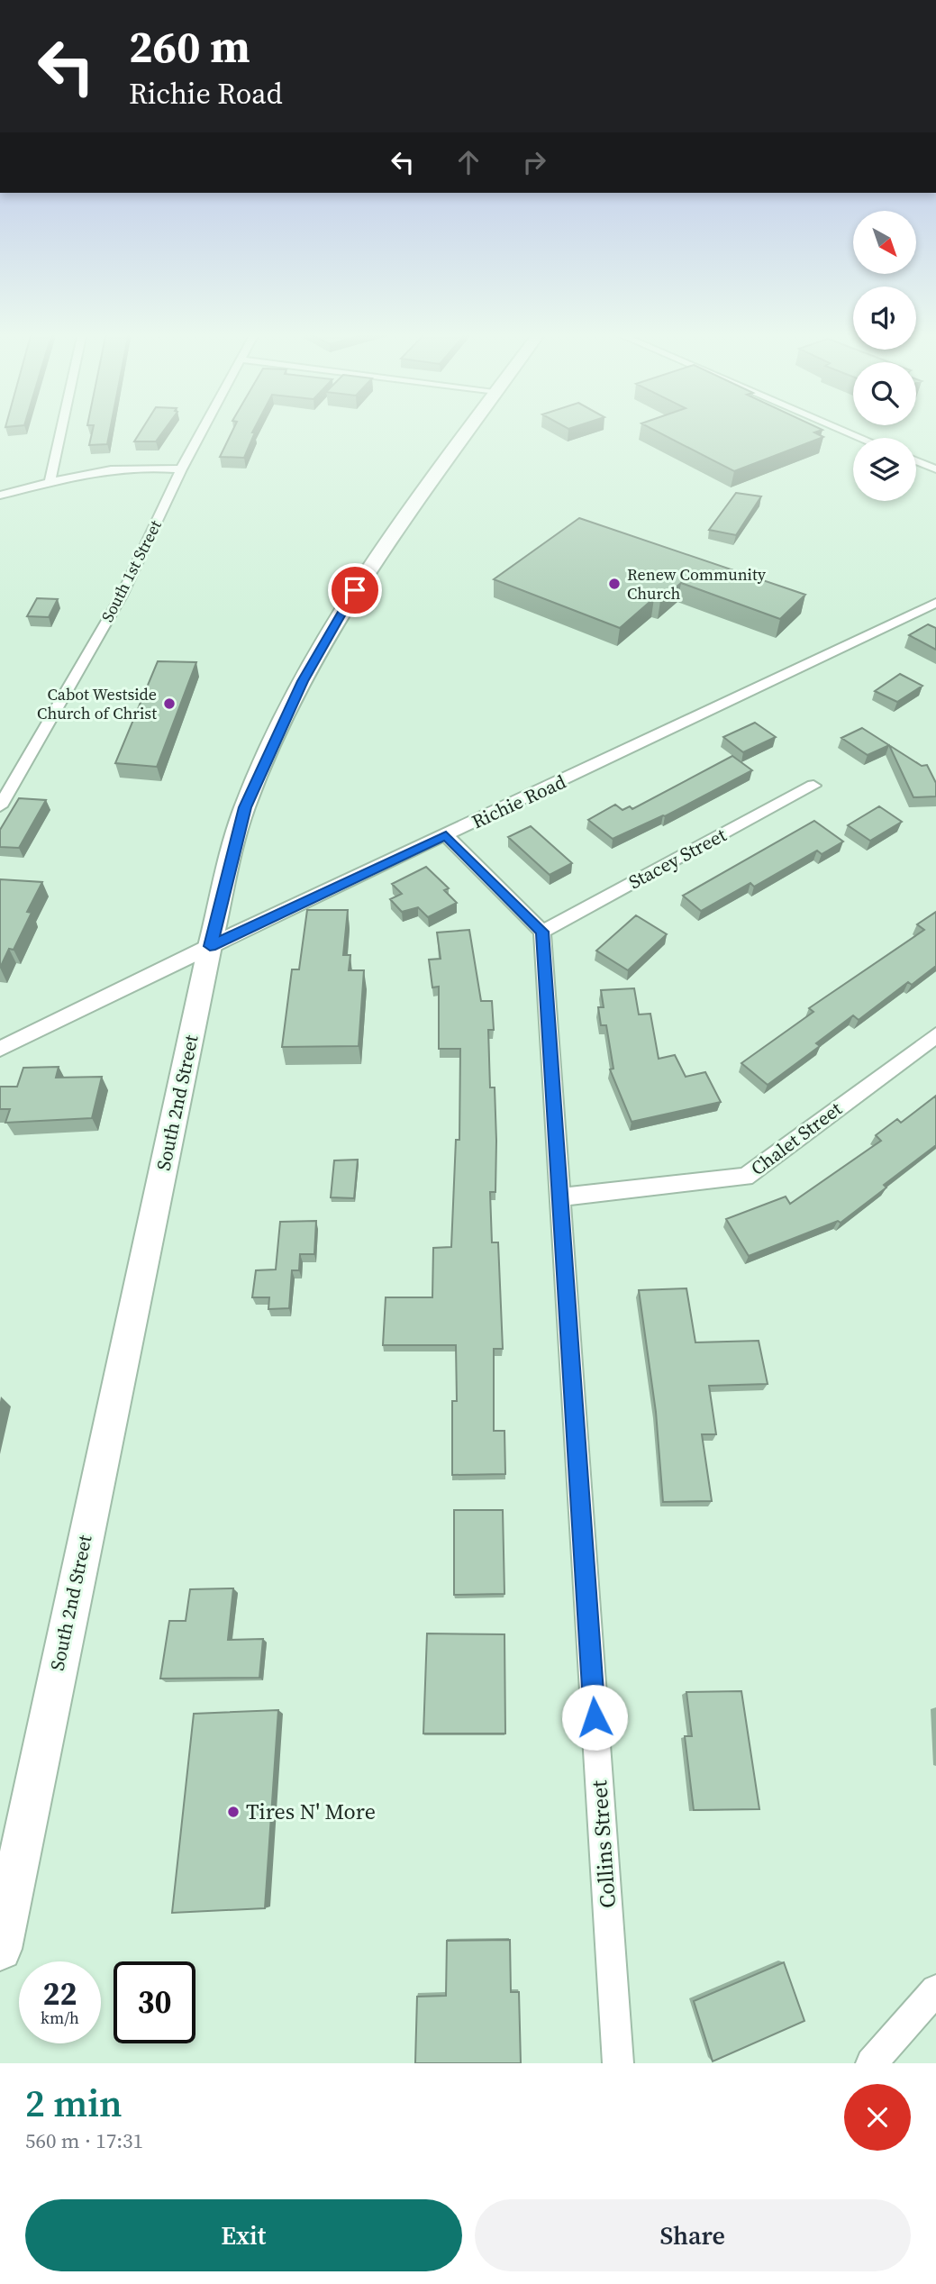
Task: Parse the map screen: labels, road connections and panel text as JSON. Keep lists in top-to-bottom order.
{
  "streets": {
    "main road": ["South 2nd Street"],
    "street": [
      "South 1st Street",
      "Richie Road",
      "Stacey Street",
      "Chalet Street",
      "Collins Street"
    ]
  },
  "crossings": [
    ["Richie Road", "South 2nd Street"],
    ["Stacey Street", "Collins Street"],
    ["Chalet Street", "Collins Street"]
  ],
  "places": ["Renew Community Church", "Cabot Westside Church of Christ", "Tires N' More"],
  "north": "bottom right",
  "page": {
    "turn": ["260 m", "Richie Road"],
    "speed": "22 km/h",
    "limit": "30",
    "heading": ["2 min", "560 m · 17:31"],
    "buttons": ["Exit", "Share"]
  }
}
